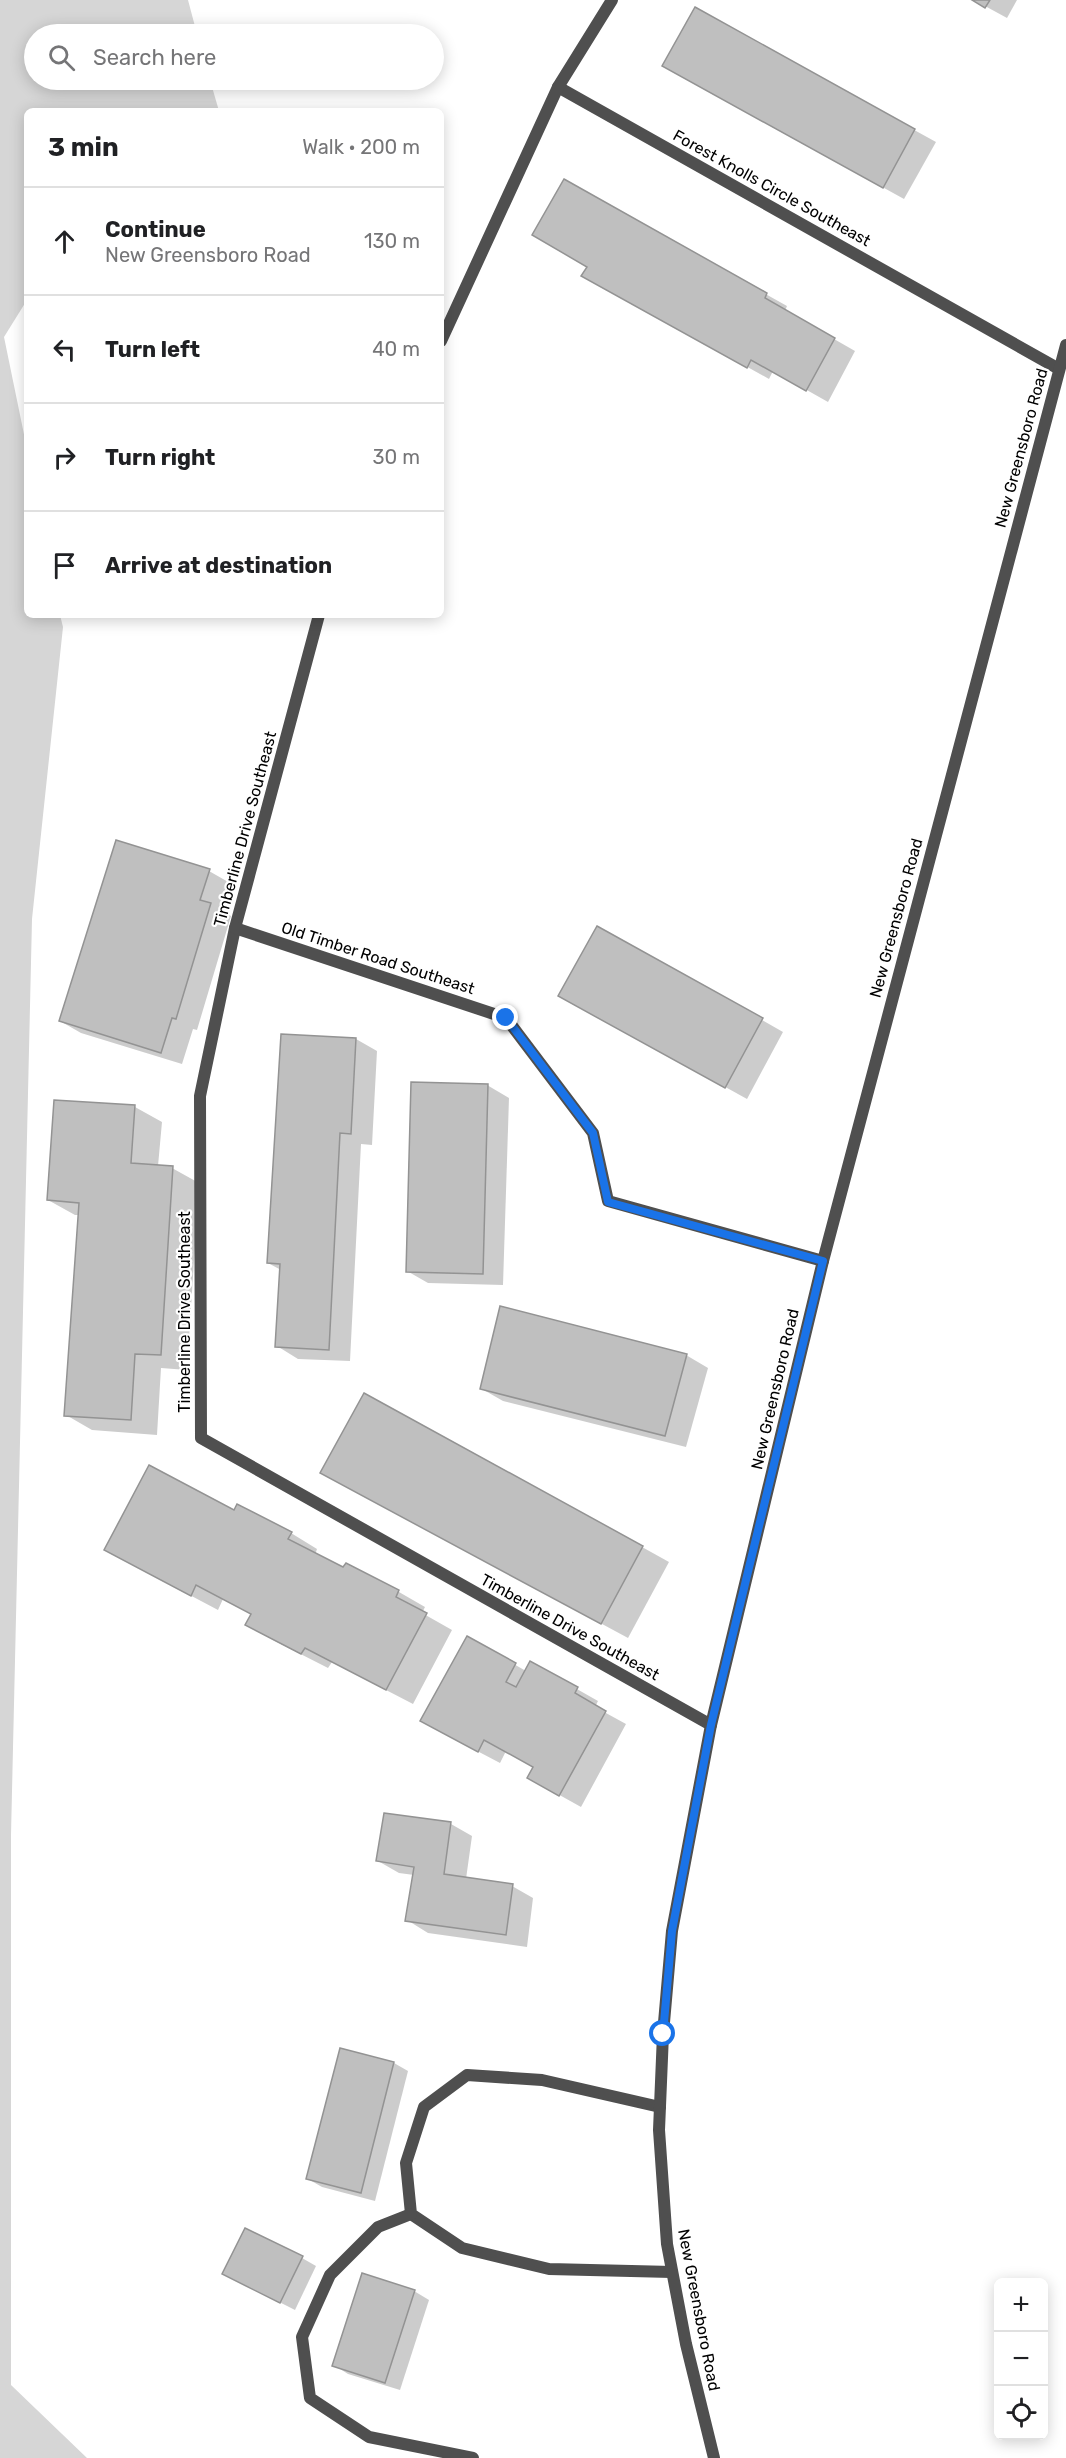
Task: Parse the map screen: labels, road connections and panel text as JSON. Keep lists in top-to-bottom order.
{
  "streets": {
    "street": [
      "Forest Knolls Circle Southeast",
      "New Greensboro Road",
      "Timberline Drive Southeast",
      "Old Timber Road Southeast"
    ]
  },
  "crossings": [
    ["Forest Knolls Circle Southeast", "New Greensboro Road"],
    ["New Greensboro Road", "Timberline Drive Southeast"],
    ["New Greensboro Road", "Old Timber Road Southeast"],
    ["Timberline Drive Southeast", "Old Timber Road Southeast"]
  ],
  "page": {
    "search": "Search here",
    "heading": ["3 min", "Walk · 200 m"],
    "list": [
      ["Continue", "New Greensboro Road", "130 m"],
      ["Turn left", "40 m"],
      ["Turn right", "30 m"],
      "Arrive at destination"
    ],
    "map_buttons": ["+", "−"]
  }
}
